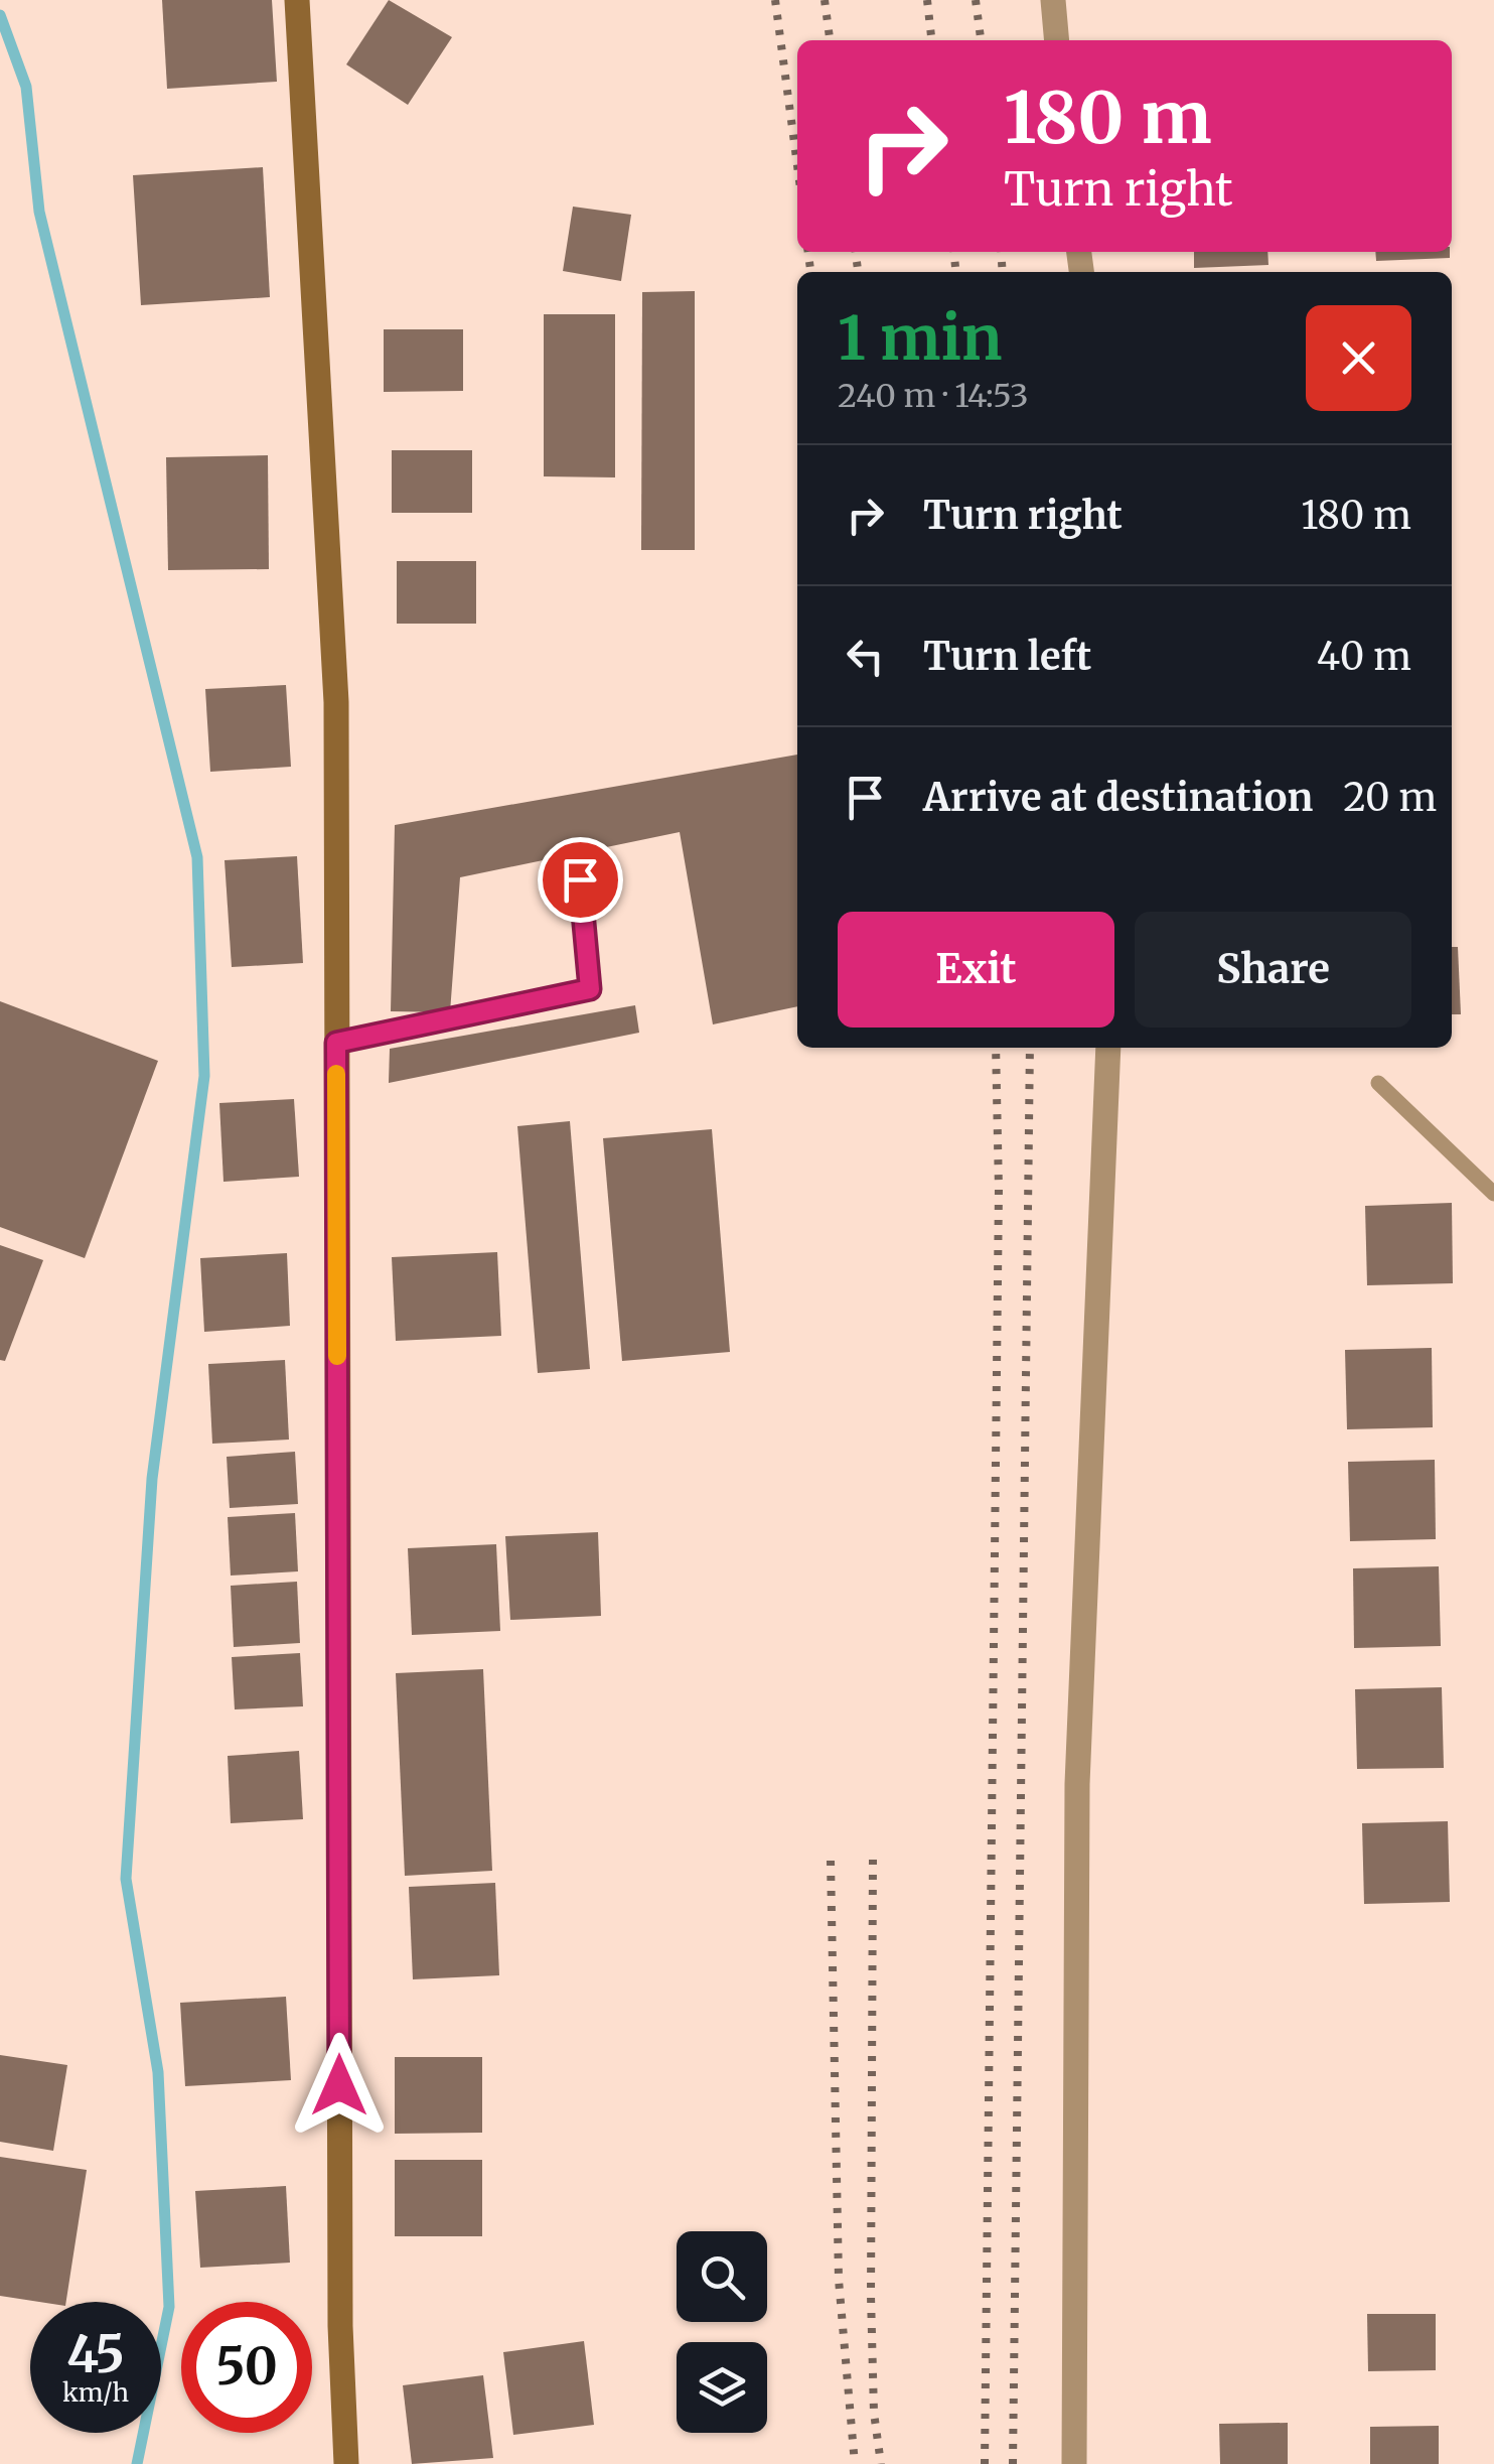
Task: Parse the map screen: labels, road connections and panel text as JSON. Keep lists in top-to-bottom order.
{
  "page": {
    "turn": ["180 m", "Turn right"],
    "heading": ["1 min", "240 m · 14:53"],
    "list": [
      {
        "name": "Turn right",
        "value": "180 m"
      },
      {
        "name": "Turn left",
        "value": "40 m"
      },
      {
        "name": "Arrive at destination",
        "value": "20 m"
      }
    ],
    "buttons": ["Exit", "Share"],
    "speed": "45 km/h",
    "limit": "50"
  }
}
